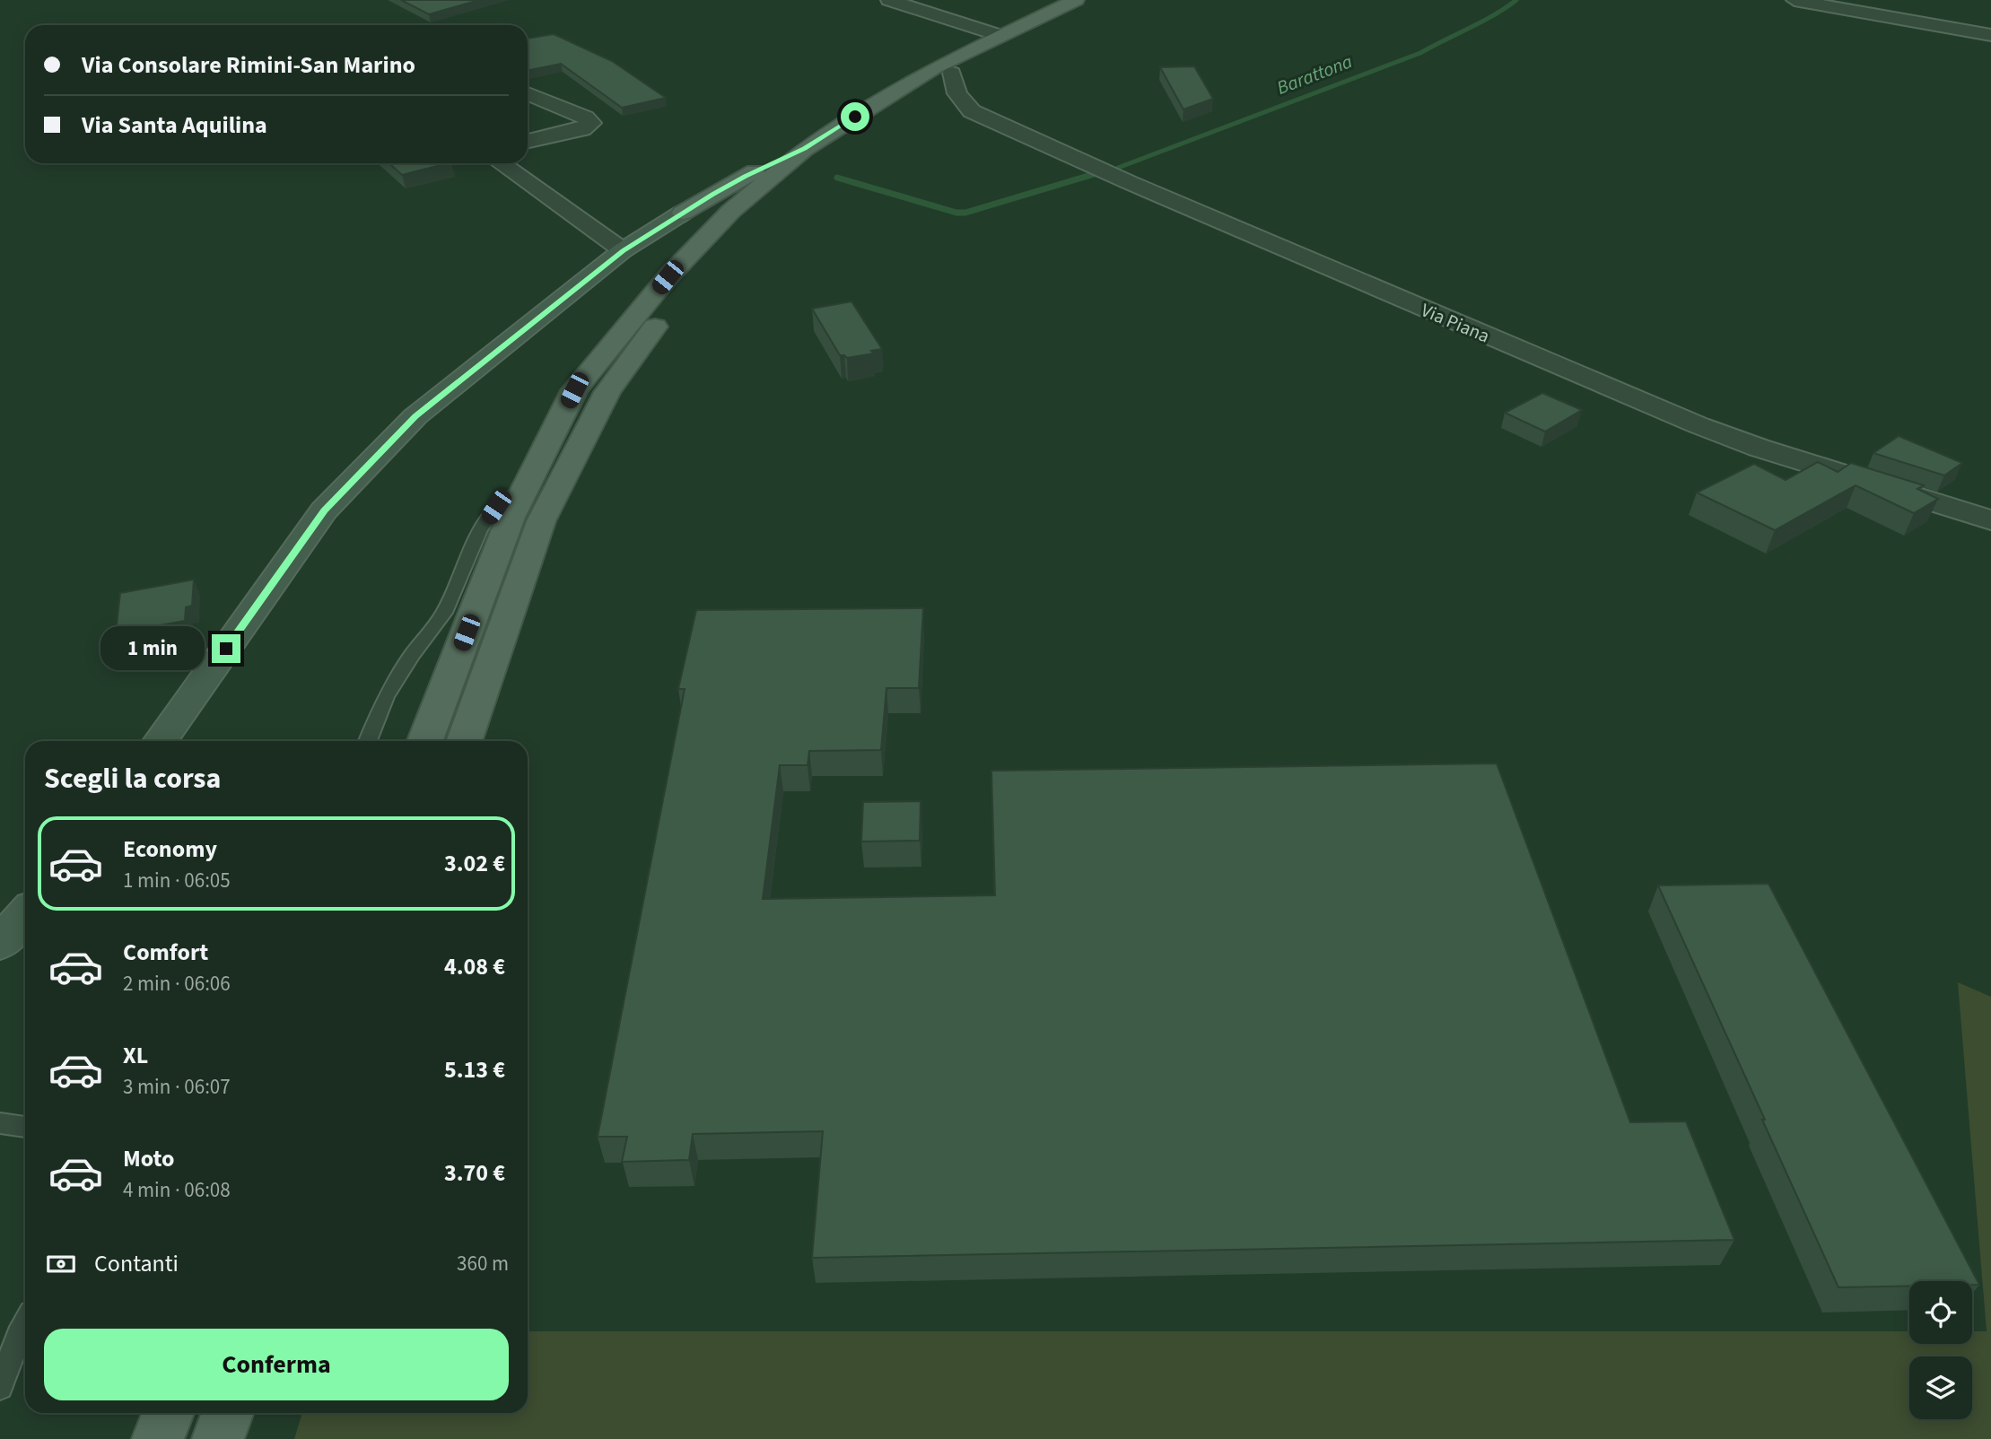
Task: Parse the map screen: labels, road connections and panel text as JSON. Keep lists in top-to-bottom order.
{
  "streets": {
    "street": ["Via Piana"]
  },
  "water": ["Barattona"],
  "page": {
    "banner": ["Via Consolare Rimini-San Marino", "Via Santa Aquilina"],
    "bubble": "1 min",
    "heading": "Scegli la corsa",
    "list": [
      {
        "name": "Economy",
        "note": "1 min · 06:05",
        "value": "3.02 €"
      },
      {
        "name": "Comfort",
        "note": "2 min · 06:06",
        "value": "4.08 €"
      },
      {
        "name": "XL",
        "note": "3 min · 06:07",
        "value": "5.13 €"
      },
      {
        "name": "Moto",
        "note": "4 min · 06:08",
        "value": "3.70 €"
      }
    ],
    "pay": ["Contanti", "360 m"],
    "buttons": "Conferma"
  }
}
